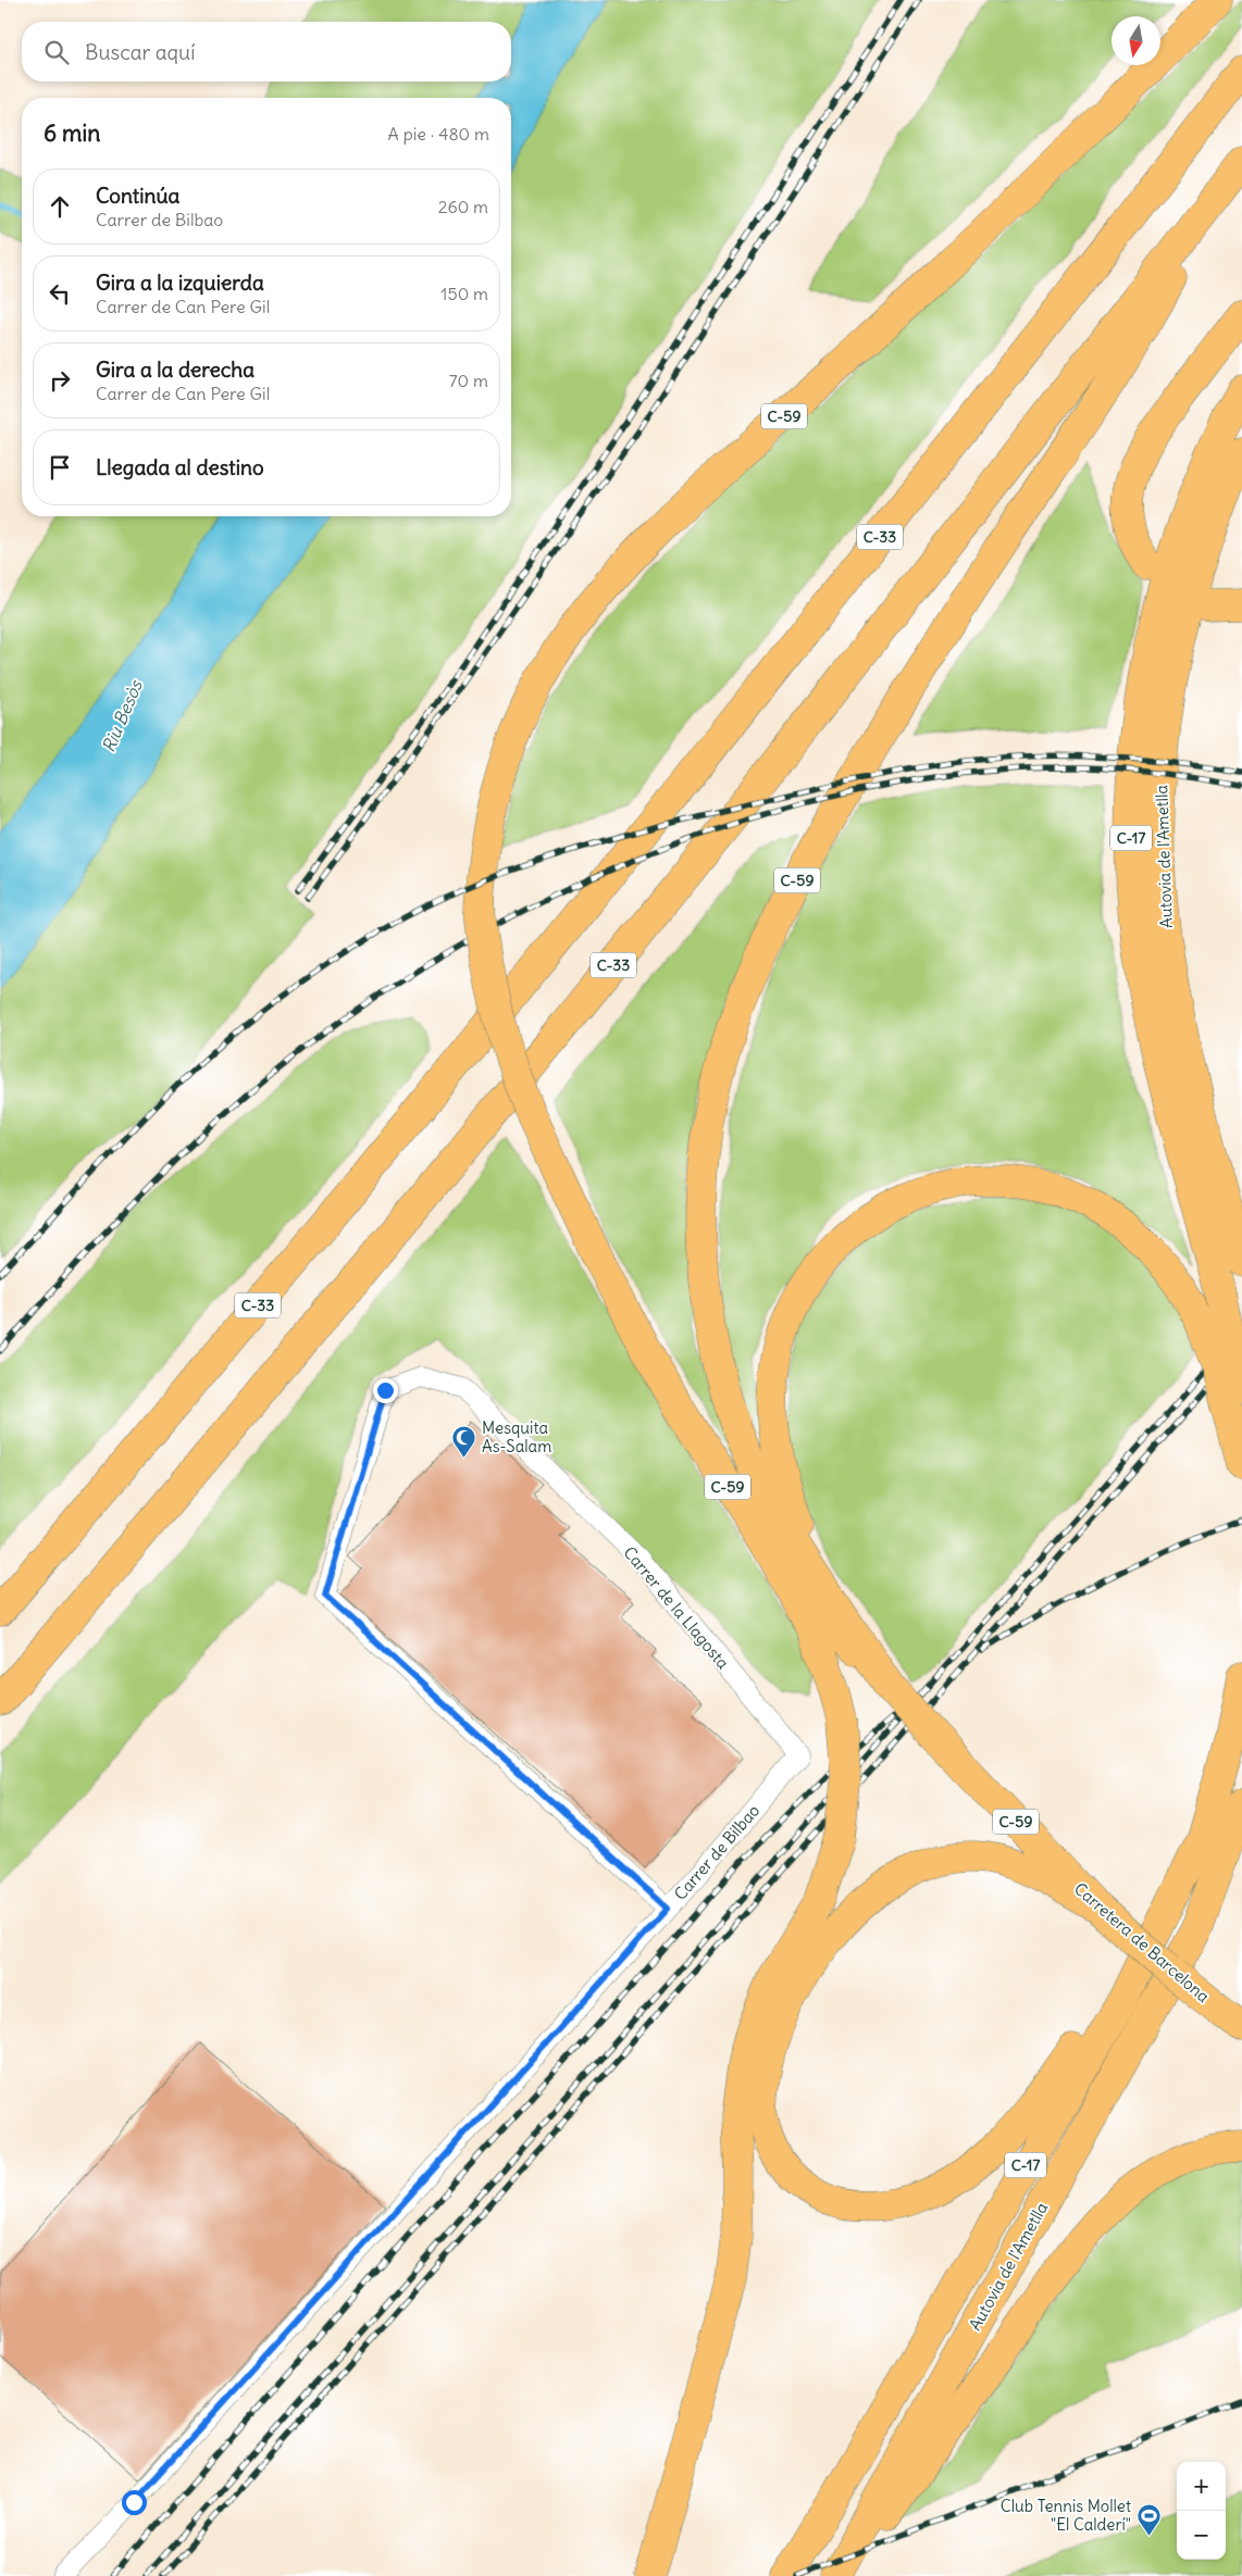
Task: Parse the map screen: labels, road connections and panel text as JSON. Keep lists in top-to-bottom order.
{
  "streets": {
    "highway": [
      "C-59",
      "C-33",
      "C-17",
      "Autovia de l'Ametlla",
      "Carretera de Barcelona"
    ],
    "street": ["Carrer de la Llagosta", "Carrer de Bilbao"]
  },
  "crossings": [
    ["C-59", "C-33"],
    ["C-59", "C-17"],
    ["C-59", "Carretera de Barcelona"],
    ["Carrer de la Llagosta", "Carrer de Bilbao"]
  ],
  "water": ["Riu Besòs"],
  "places": {
    "mosque": ["Mesquita As-Salam"],
    "sports": ["Club Tennis Mollet \"El Calderí\""]
  },
  "north": "bottom",
  "page": {
    "search": "Buscar aquí",
    "heading": ["6 min", "A pie · 480 m"],
    "list": [
      ["Continúa", "Carrer de Bilbao", "260 m"],
      ["Gira a la izquierda", "Carrer de Can Pere Gil", "150 m"],
      ["Gira a la derecha", "Carrer de Can Pere Gil", "70 m"],
      "Llegada al destino"
    ],
    "map_buttons": ["+", "−"]
  }
}
